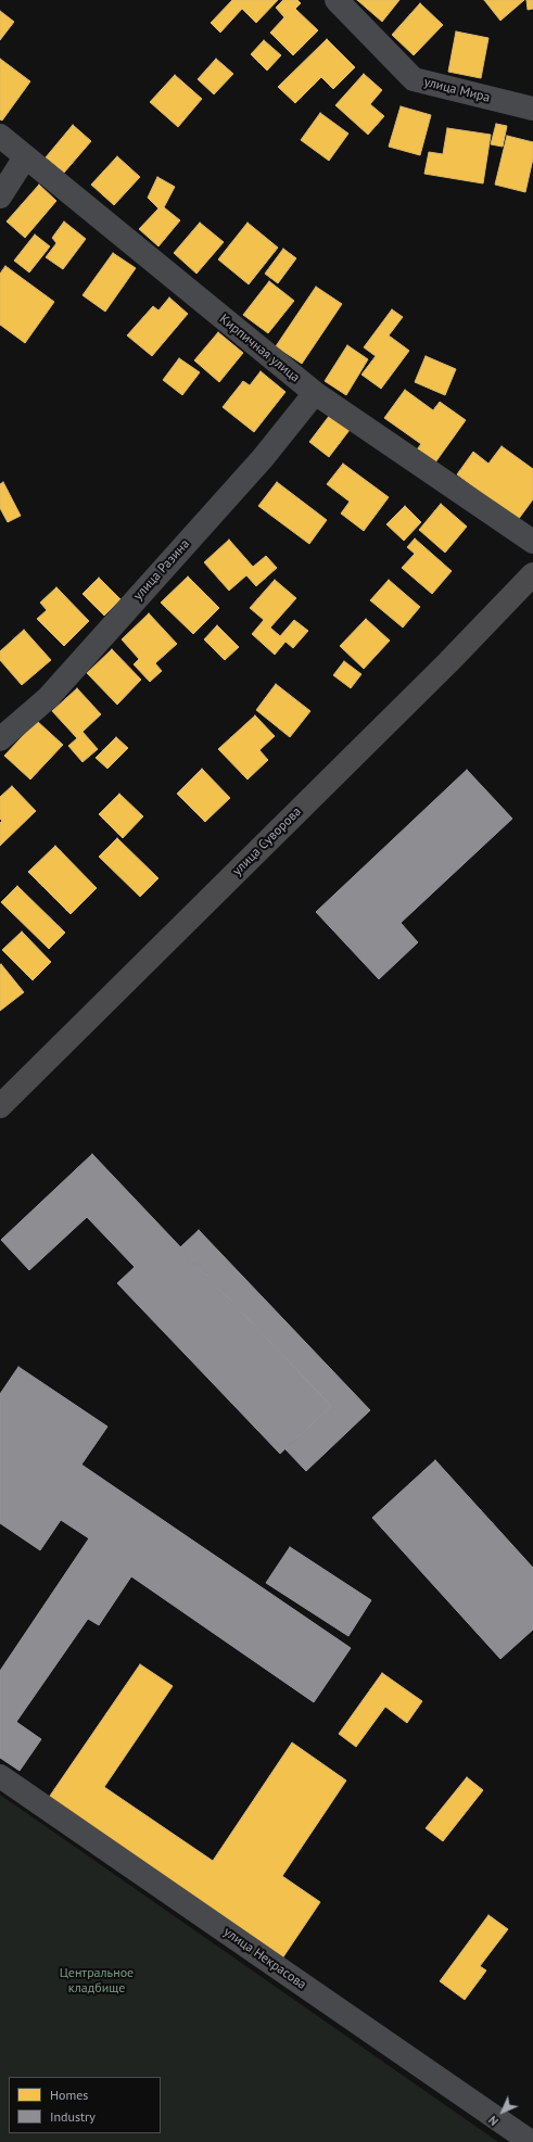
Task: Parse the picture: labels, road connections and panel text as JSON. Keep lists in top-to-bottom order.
{
  "streets": {
    "main road": ["улица Суворова"],
    "street": [
      "улица Мира",
      "Кирпичная улица",
      "улица Разина",
      "улица Некрасова"
    ]
  },
  "crossings": [
    ["Кирпичная улица", "улица Разина"]
  ],
  "parks": ["Центральное кладбище"],
  "legend": ["Homes", "Industry"],
  "north": "bottom left"
}
